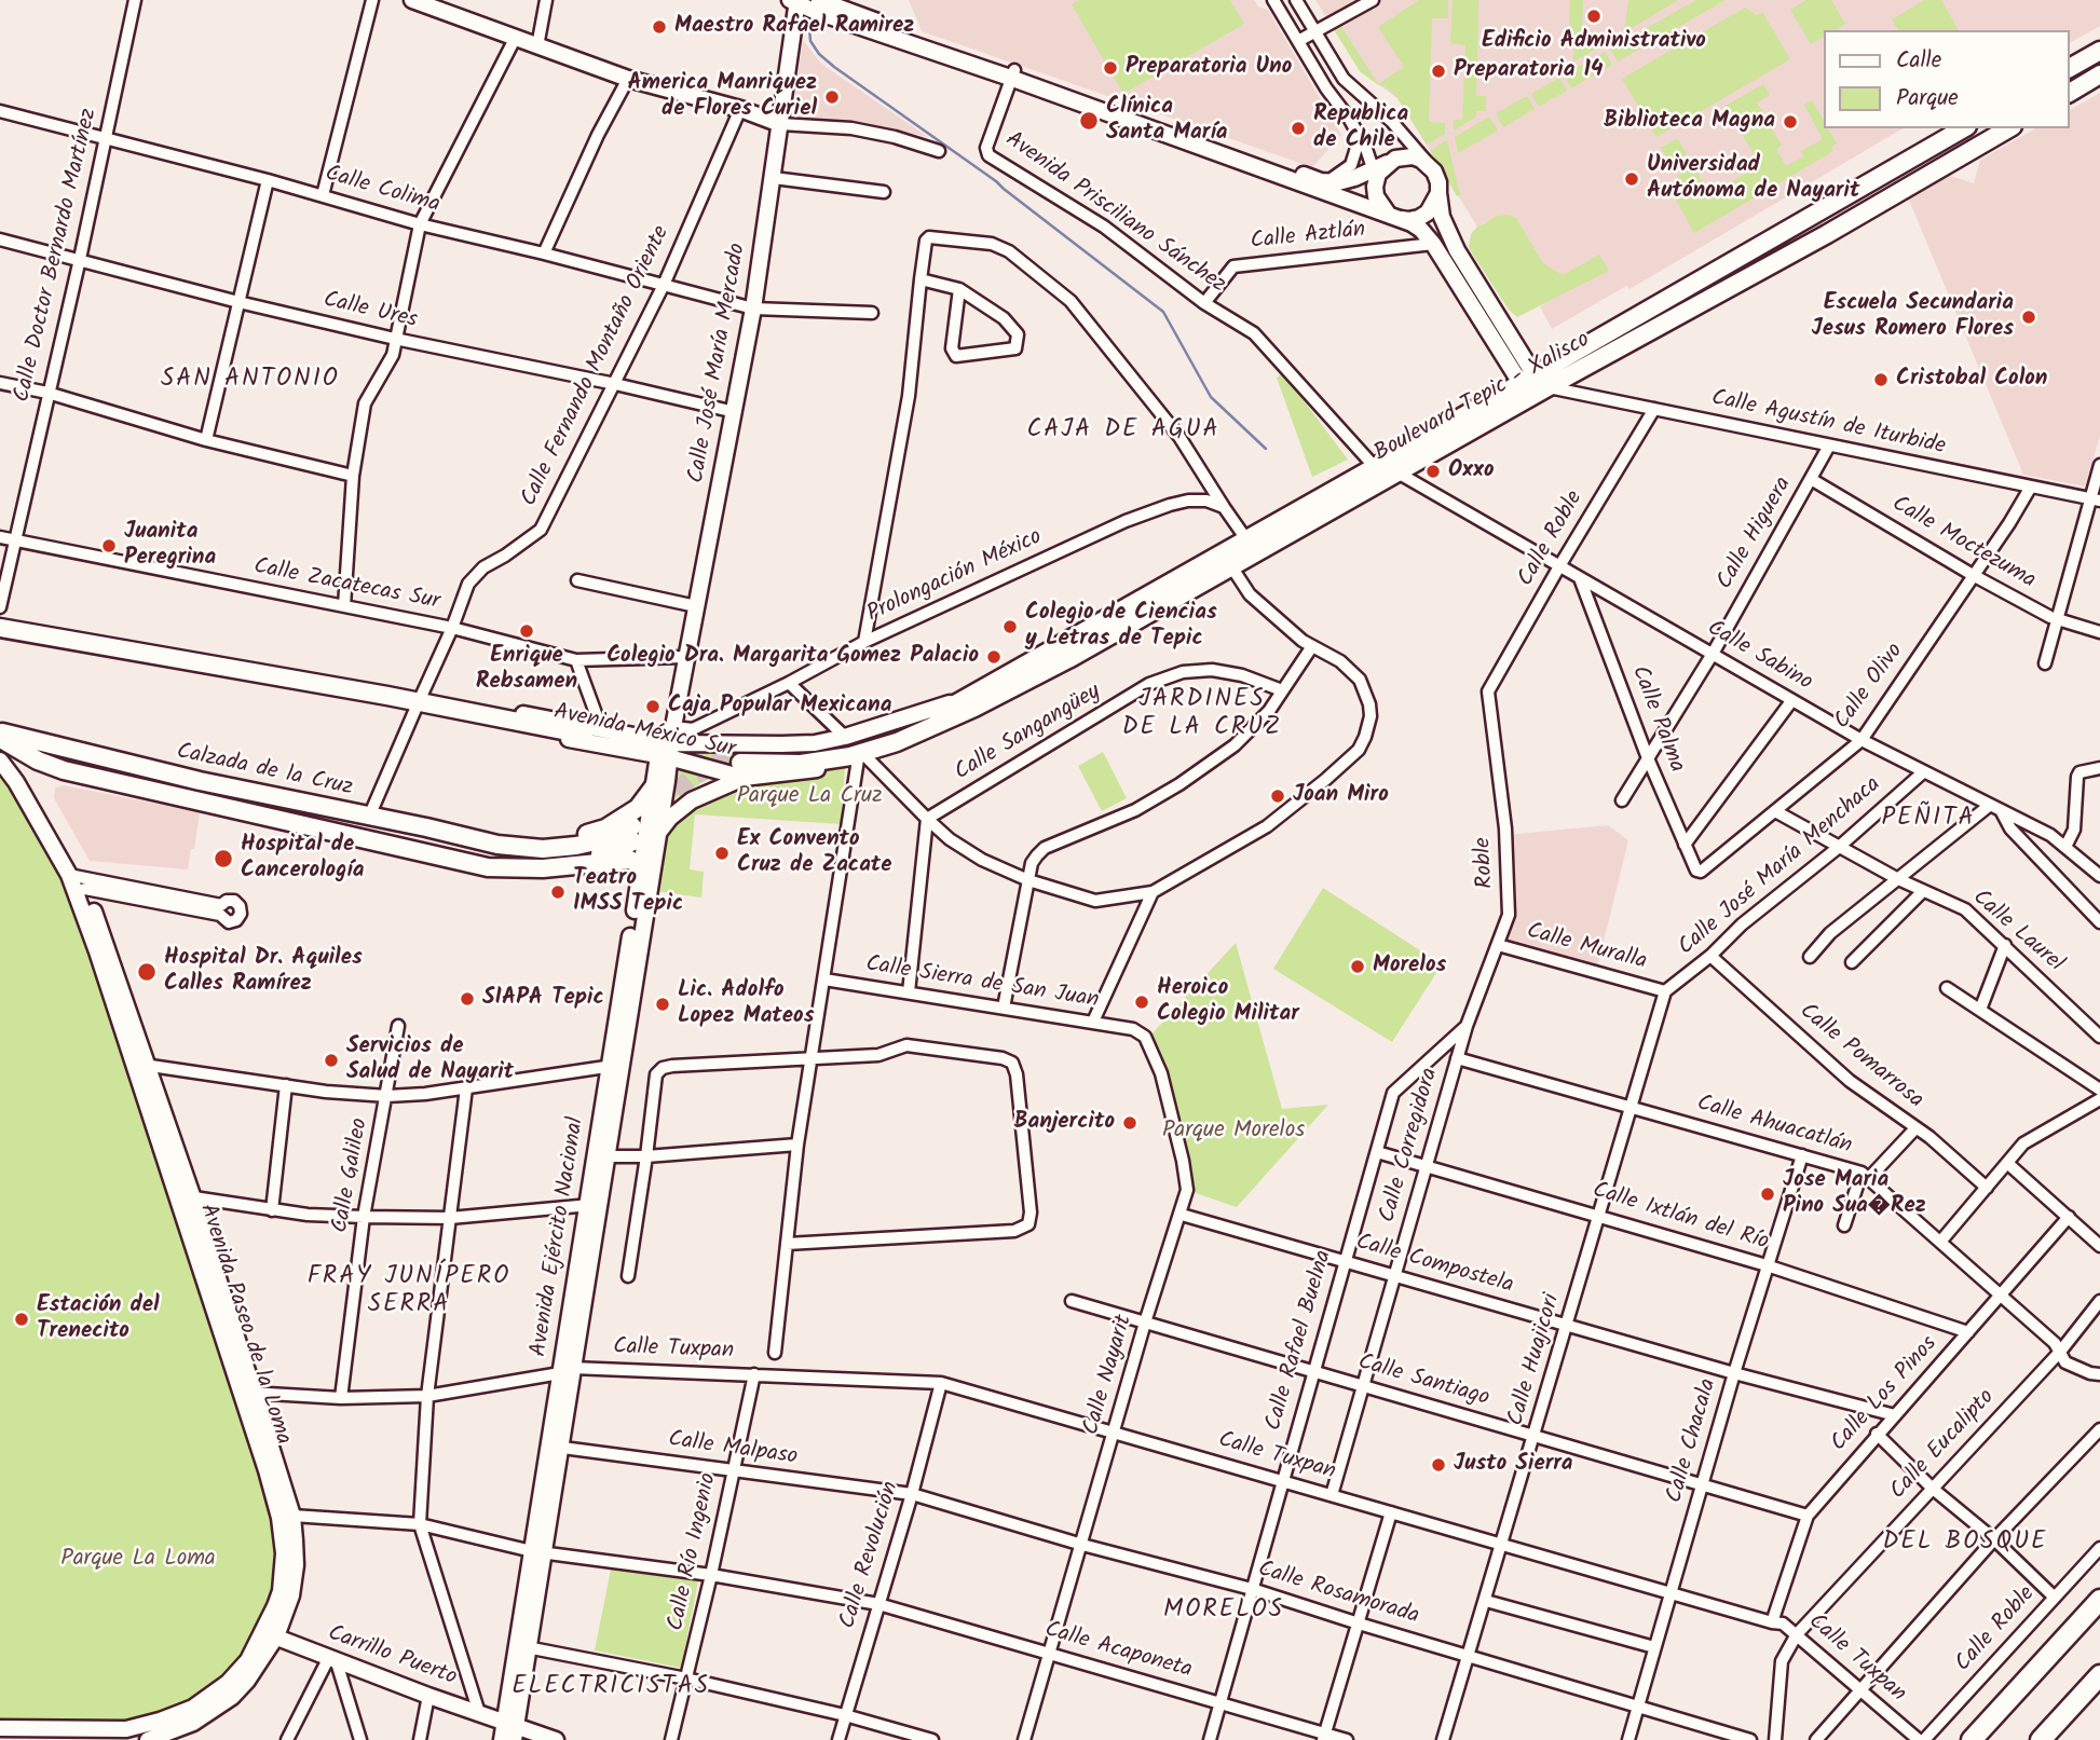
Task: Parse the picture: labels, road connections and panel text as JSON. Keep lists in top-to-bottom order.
{
  "streets": {
    "main road": [
      "Calle José María Mercado",
      "Boulevard Tepic - Xalisco",
      "Avenida México Sur",
      "Calzada de la Cruz",
      "Avenida Ejército Nacional",
      "Avenida Paseo de la Loma",
      "Carrillo Puerto"
    ],
    "street": [
      "Calle Colima",
      "Avenida Prisciliano Sánchez",
      "Calle Aztlán",
      "Calle Doctor Bernardo Martínez",
      "Calle Ures",
      "Calle Fernando Montaño Oriente",
      "Calle Agustín de Iturbide",
      "Calle Higuera",
      "Calle Roble",
      "Calle Moctezuma",
      "Prolongación México",
      "Calle Zacatecas Sur",
      "Calle Sabino",
      "Calle Olivo",
      "Calle Palma",
      "Calle Sangangüey",
      "Roble",
      "Calle José María Menchaca",
      "Calle Laurel",
      "Calle Muralla",
      "Calle Sierra de San Juan",
      "Calle Pomarrosa",
      "Calle Ahuacatlán",
      "Calle Corregidora",
      "Calle Galileo",
      "Calle Ixtlán del Río",
      "Calle Compostela",
      "Calle Rafael Buelna",
      "Calle Tuxpan",
      "Calle Huajicori",
      "Calle Nayarit",
      "Calle Santiago",
      "Calle Los Pinos",
      "Calle Chacala",
      "Calle Eucalipto",
      "Calle Malpaso",
      "Calle Río Ingenio",
      "Calle Revolución",
      "Calle Rosamorada",
      "Calle Acaponeta"
    ]
  },
  "crossings": [
    ["Calle Colima", "Calle Doctor Bernardo Martínez"],
    ["Calle Colima", "Calle José María Mercado"],
    ["Calle Colima", "Calle Fernando Montaño Oriente"],
    ["Avenida Prisciliano Sánchez", "Calle Aztlán"],
    ["Avenida Prisciliano Sánchez", "Boulevard Tepic - Xalisco"],
    ["Calle Doctor Bernardo Martínez", "Calle Ures"],
    ["Calle Doctor Bernardo Martínez", "Calle Zacatecas Sur"],
    ["Calle Ures", "Calle José María Mercado"],
    ["Calle Ures", "Calle Fernando Montaño Oriente"],
    ["Calle José María Mercado", "Prolongación México"],
    ["Calle José María Mercado", "Calle Zacatecas Sur"],
    ["Calle José María Mercado", "Avenida México Sur"],
    ["Calle José María Mercado", "Avenida Ejército Nacional"],
    ["Calle Fernando Montaño Oriente", "Calle Zacatecas Sur"],
    ["Calle Fernando Montaño Oriente", "Avenida México Sur"],
    ["Calle Fernando Montaño Oriente", "Calzada de la Cruz"],
    ["Boulevard Tepic - Xalisco", "Calle Agustín de Iturbide"],
    ["Boulevard Tepic - Xalisco", "Calle Sabino"],
    ["Boulevard Tepic - Xalisco", "Avenida México Sur"],
    ["Calle Agustín de Iturbide", "Calle Higuera"],
    ["Calle Agustín de Iturbide", "Calle Roble"],
    ["Calle Agustín de Iturbide", "Calle Olivo"],
    ["Calle Higuera", "Calle Moctezuma"],
    ["Calle Higuera", "Calle Sabino"],
    ["Calle Higuera", "Calle Palma"],
    ["Calle Roble", "Calle Sabino"],
    ["Calle Roble", "Roble"],
    ["Calle Moctezuma", "Calle Olivo"],
    ["Prolongación México", "Avenida México Sur"],
    ["Prolongación México", "Avenida Ejército Nacional"],
    ["Calle Sabino", "Calle Olivo"],
    ["Calle Sabino", "Calle Palma"],
    ["Calle Sabino", "Calle José María Menchaca"],
    ["Calle Olivo", "Calle Palma"],
    ["Calle Olivo", "Calle Laurel"],
    ["Avenida México Sur", "Avenida Ejército Nacional"],
    ["Calzada de la Cruz", "Avenida Paseo de la Loma"],
    ["Roble", "Calle Muralla"],
    ["Roble", "Calle Corregidora"],
    ["Roble", "Calle Rafael Buelna"],
    ["Calle José María Menchaca", "Calle Laurel"],
    ["Calle José María Menchaca", "Calle Muralla"],
    ["Calle José María Menchaca", "Calle Pomarrosa"],
    ["Calle José María Menchaca", "Calle Huajicori"],
    ["Calle Muralla", "Calle Huajicori"],
    ["Calle Sierra de San Juan", "Calle Nayarit"],
    ["Calle Ahuacatlán", "Calle Corregidora"],
    ["Calle Ahuacatlán", "Calle Huajicori"],
    ["Calle Ahuacatlán", "Calle Los Pinos"],
    ["Calle Ahuacatlán", "Calle Chacala"],
    ["Calle Ahuacatlán", "Calle Eucalipto"],
    ["Calle Corregidora", "Calle Ixtlán del Río"],
    ["Calle Corregidora", "Calle Compostela"],
    ["Calle Corregidora", "Calle Rafael Buelna"],
    ["Calle Corregidora", "Calle Tuxpan"],
    ["Calle Corregidora", "Calle Santiago"],
    ["Calle Galileo", "Calle Tuxpan"],
    ["Calle Ixtlán del Río", "Calle Rafael Buelna"],
    ["Calle Ixtlán del Río", "Calle Huajicori"],
    ["Calle Ixtlán del Río", "Calle Los Pinos"],
    ["Calle Ixtlán del Río", "Calle Chacala"],
    ["Avenida Ejército Nacional", "Calle Tuxpan"],
    ["Avenida Ejército Nacional", "Calle Malpaso"],
    ["Avenida Ejército Nacional", "Calle Acaponeta"],
    ["Avenida Ejército Nacional", "Carrillo Puerto"],
    ["Calle Compostela", "Calle Rafael Buelna"],
    ["Calle Compostela", "Calle Huajicori"],
    ["Calle Compostela", "Calle Nayarit"],
    ["Calle Compostela", "Calle Los Pinos"],
    ["Calle Compostela", "Calle Chacala"],
    ["Avenida Paseo de la Loma", "Calle Tuxpan"],
    ["Avenida Paseo de la Loma", "Carrillo Puerto"],
    ["Calle Rafael Buelna", "Calle Tuxpan"],
    ["Calle Rafael Buelna", "Calle Santiago"],
    ["Calle Rafael Buelna", "Calle Rosamorada"],
    ["Calle Rafael Buelna", "Calle Acaponeta"],
    ["Calle Tuxpan", "Calle Huajicori"],
    ["Calle Tuxpan", "Calle Nayarit"],
    ["Calle Tuxpan", "Calle Los Pinos"],
    ["Calle Tuxpan", "Calle Chacala"],
    ["Calle Tuxpan", "Calle Eucalipto"],
    ["Calle Tuxpan", "Calle Río Ingenio"],
    ["Calle Tuxpan", "Calle Revolución"],
    ["Calle Huajicori", "Calle Santiago"],
    ["Calle Huajicori", "Calle Rosamorada"],
    ["Calle Nayarit", "Calle Santiago"],
    ["Calle Nayarit", "Calle Rosamorada"],
    ["Calle Nayarit", "Calle Acaponeta"],
    ["Calle Santiago", "Calle Los Pinos"],
    ["Calle Santiago", "Calle Chacala"],
    ["Calle Chacala", "Calle Rosamorada"],
    ["Calle Malpaso", "Calle Río Ingenio"],
    ["Calle Malpaso", "Calle Revolución"],
    ["Calle Malpaso", "Calle Rosamorada"],
    ["Calle Río Ingenio", "Calle Acaponeta"],
    ["Calle Revolución", "Calle Rosamorada"],
    ["Calle Revolución", "Calle Acaponeta"]
  ],
  "districts": [
    "SAN ANTONIO",
    "CAJA DE AGUA",
    "JARDINES DE LA CRUZ",
    "PEÑITA",
    "FRAY JUNÍPERO SERRA",
    "DEL BOSQUE",
    "MORELOS",
    "ELECTRICISTAS"
  ],
  "parks": ["Parque La Cruz", "Parque Morelos", "Parque La Loma"],
  "places": [
    "Edificio Administrativo",
    "Maestro Rafael Ramirez",
    "Preparatoria Uno",
    "Preparatoria 14",
    "America Manriquez de Flores Curiel",
    "Clínica Santa María",
    "Biblioteca Magna",
    "Republica de Chile",
    "Universidad Autónoma de Nayarit",
    "Escuela Secundaria Jesus Romero Flores",
    "Cristobal Colon",
    "Oxxo",
    "Juanita Peregrina",
    "Colegio de Ciencias y Letras de Tepic",
    "Enrique Rebsamen",
    "Colegio Dra. Margarita Gomez Palacio",
    "Caja Popular Mexicana",
    "Joan Miro",
    "Ex Convento Cruz de Zacate",
    "Hospital de Cancerología",
    "Teatro IMSS Tepic",
    "Morelos",
    "Hospital Dr. Aquiles Calles Ramírez",
    "SIAPA Tepic",
    "Heroico Colegio Militar",
    "Lic. Adolfo Lopez Mateos",
    "Servicios de Salud de Nayarit",
    "Banjercito",
    "Jose Maria Pino Sua�Rez",
    "Estación del Trenecito",
    "Justo Sierra"
  ],
  "legend": ["Calle", "Parque"]
}
